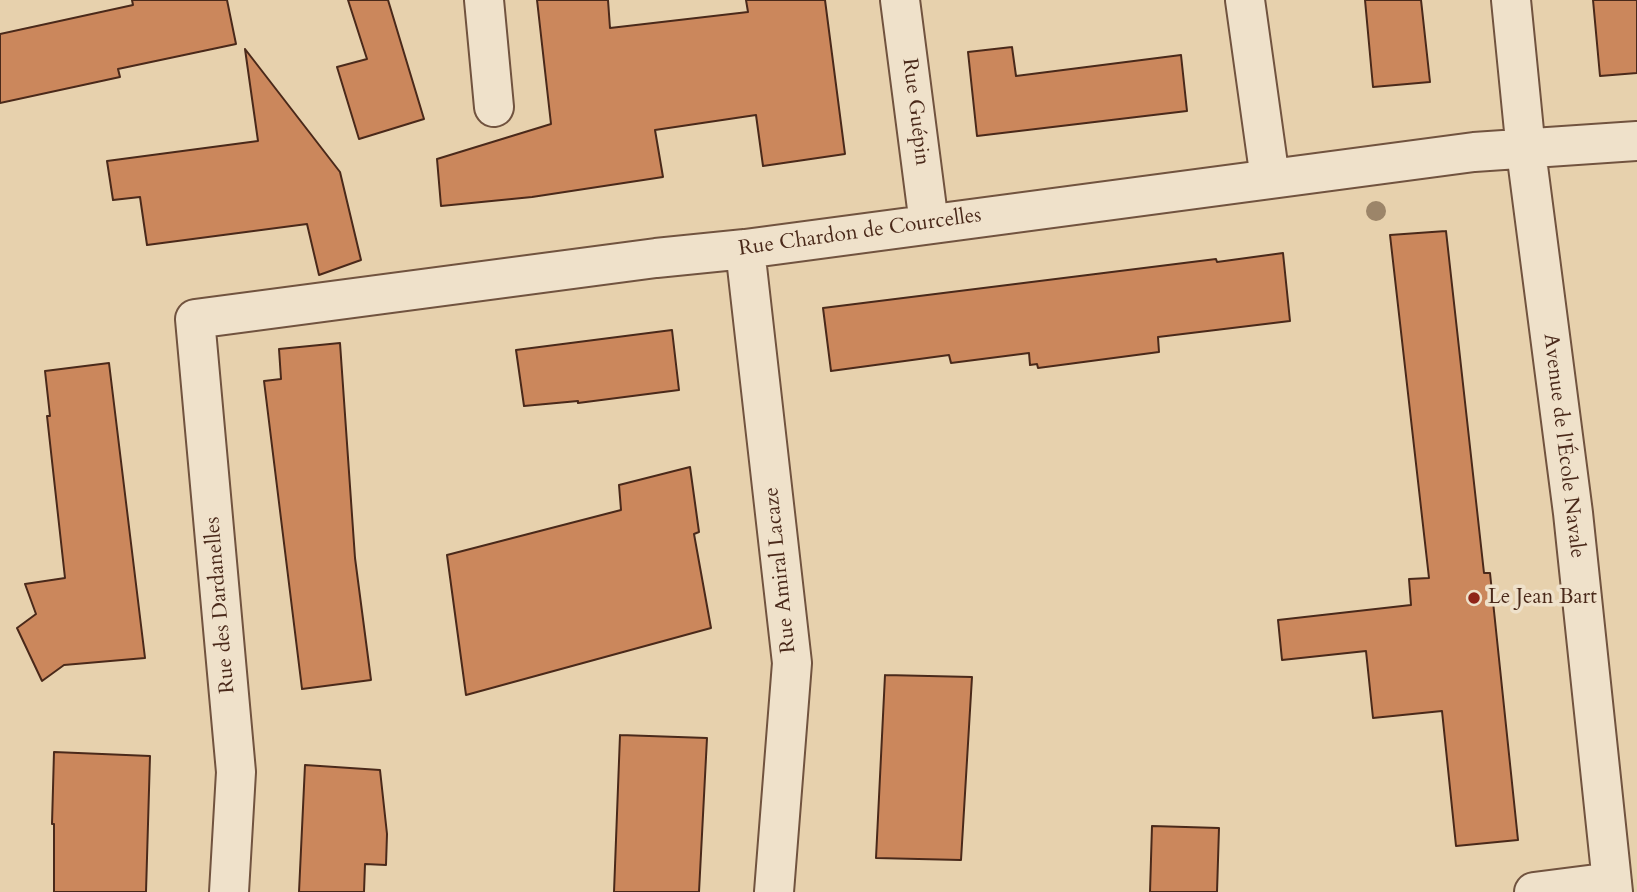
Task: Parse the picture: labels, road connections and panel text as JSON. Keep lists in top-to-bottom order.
{
  "streets": {
    "street": [
      "Rue Guépin",
      "Rue Chardon de Courcelles",
      "Avenue de l'École Navale",
      "Rue Amiral Lacaze",
      "Rue des Dardanelles"
    ]
  },
  "crossings": [
    ["Rue Guépin", "Rue Chardon de Courcelles"],
    ["Rue Chardon de Courcelles", "Avenue de l'École Navale"],
    ["Rue Chardon de Courcelles", "Rue Amiral Lacaze"],
    ["Rue Chardon de Courcelles", "Rue des Dardanelles"]
  ],
  "places": ["Le Jean Bart"]
}
